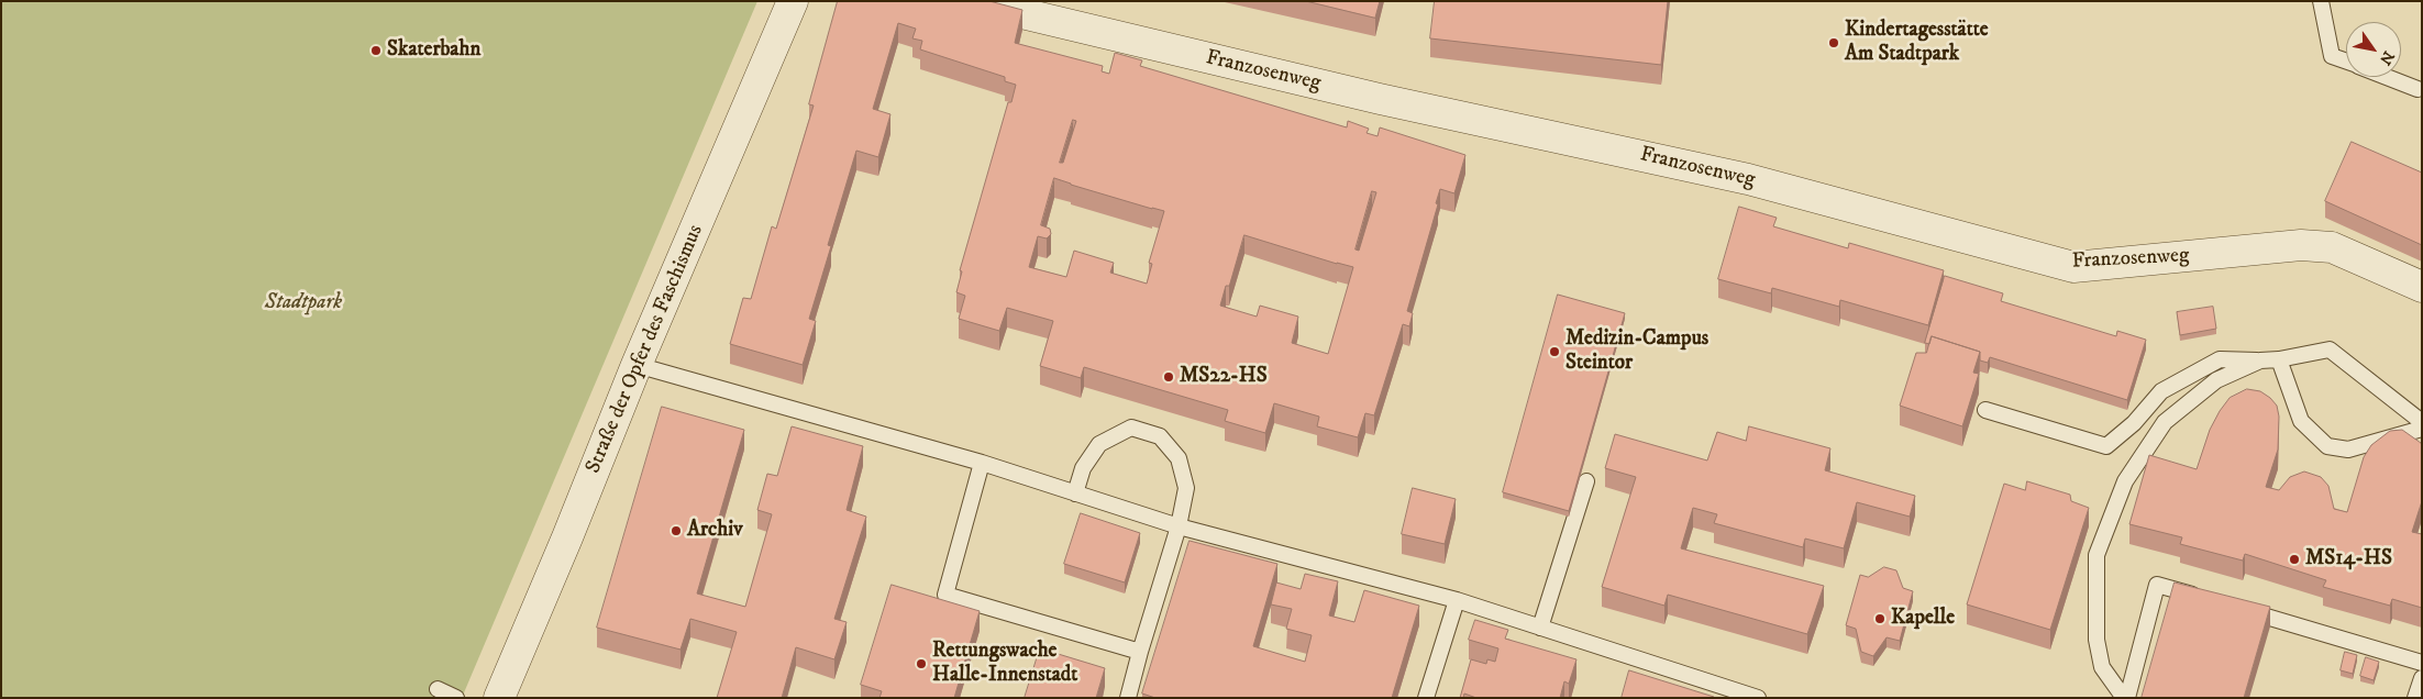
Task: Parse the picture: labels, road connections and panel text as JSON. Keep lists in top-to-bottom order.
{
  "streets": {
    "street": ["Franzosenweg", "Straße der Opfer des Faschismus"]
  },
  "parks": ["Stadtpark"],
  "places": [
    "Kindertagesstätte Am Stadtpark",
    "Skaterbahn",
    "Medizin-Campus Steintor",
    "MS22-HS",
    "Archiv",
    "MS14-HS",
    "Kapelle",
    "Rettungswache Halle-Innenstadt"
  ],
  "north": "bottom right"
}
